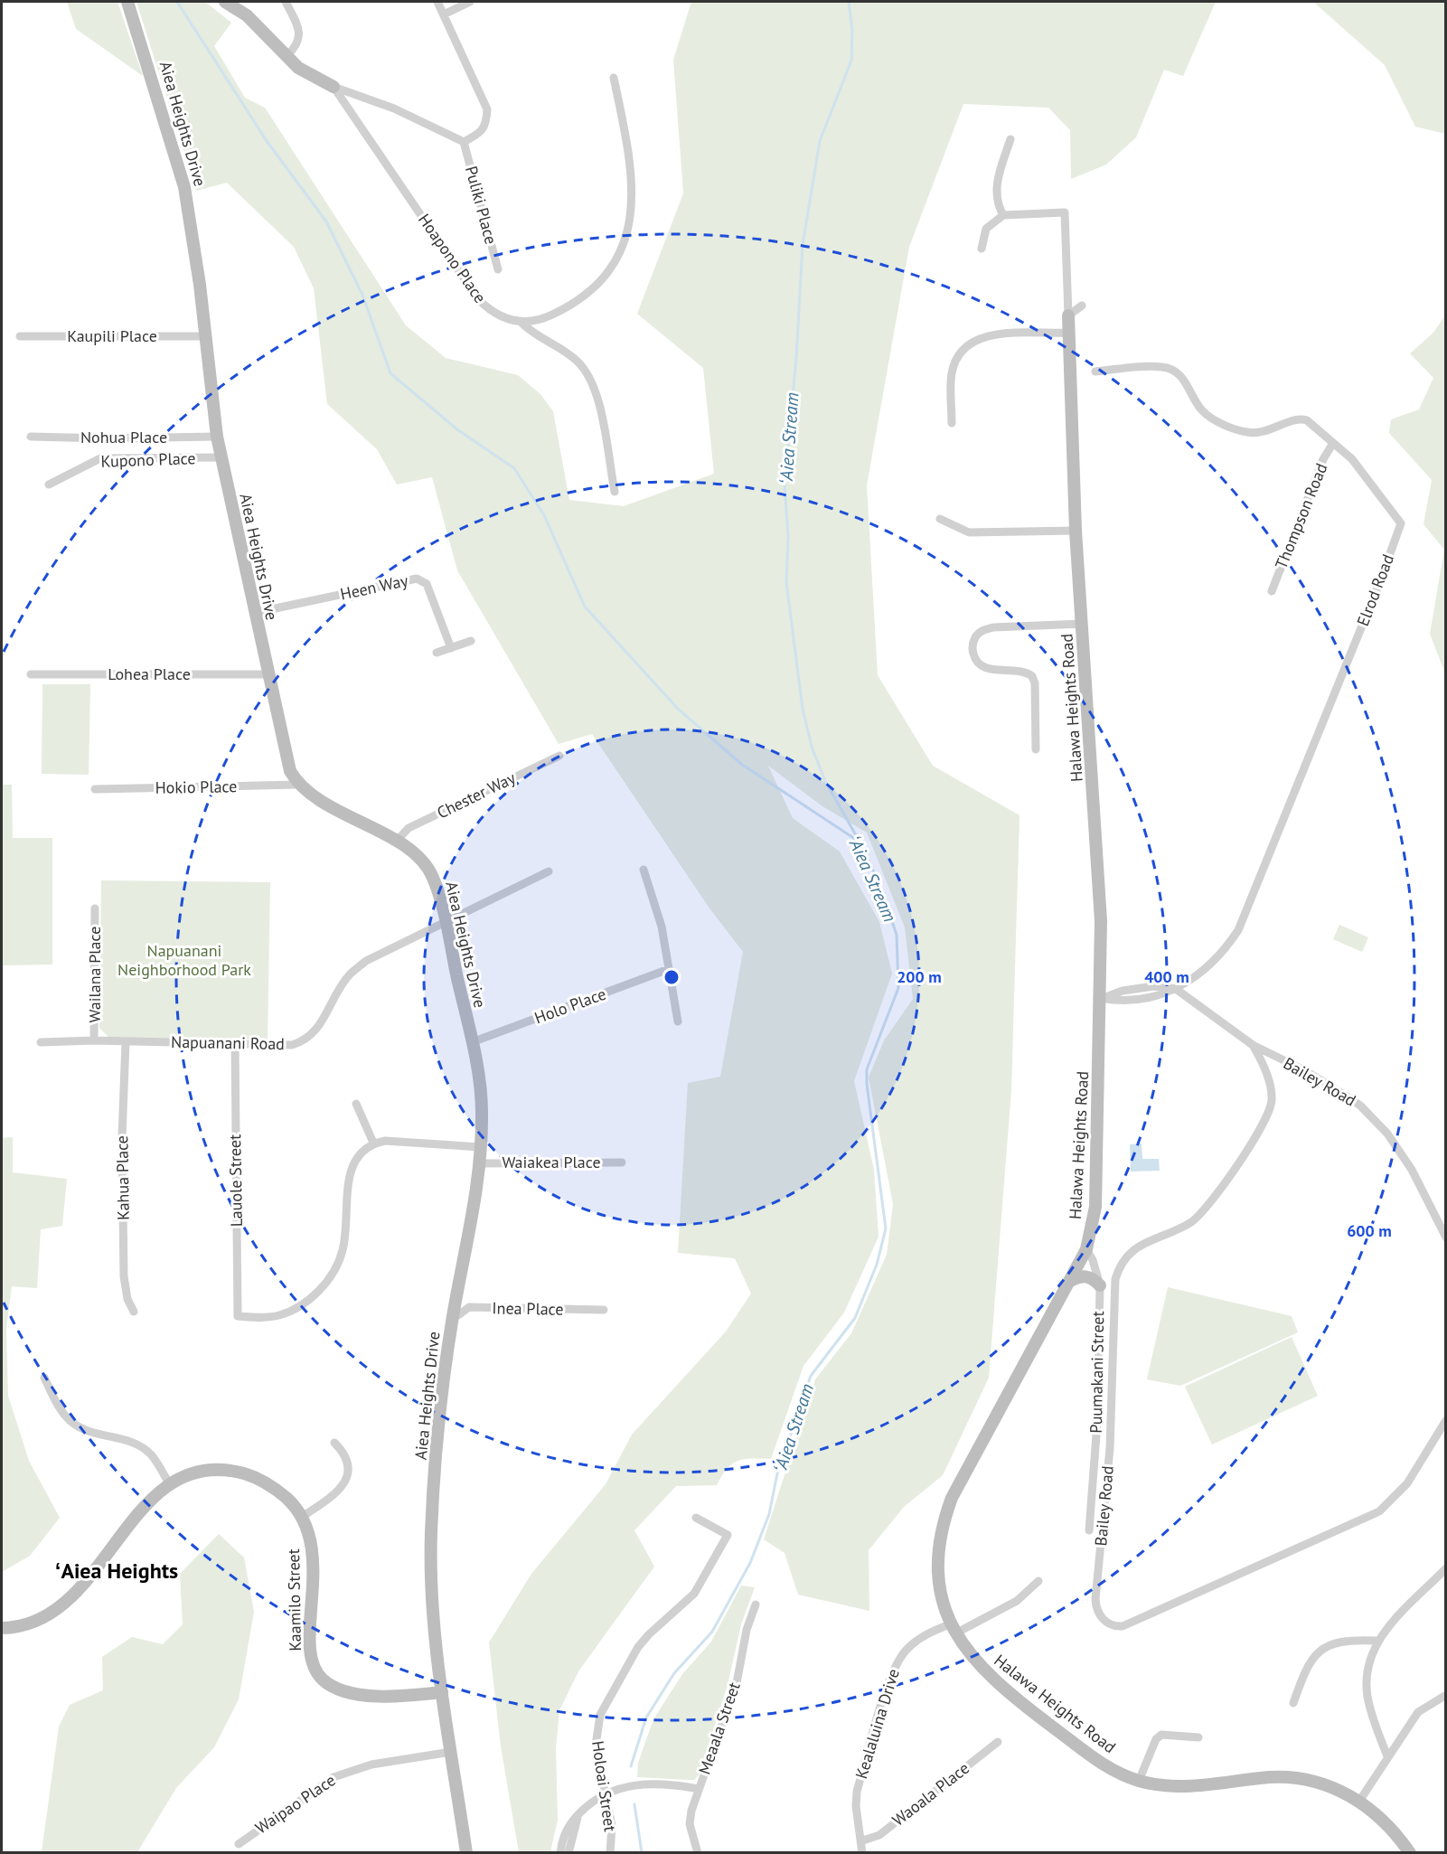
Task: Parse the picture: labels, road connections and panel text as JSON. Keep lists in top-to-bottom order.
{
  "streets": {
    "street": [
      "Aiea Heights Drive",
      "Puliki Place",
      "Hoapono Place",
      "Kaupili Place",
      "Nohua Place",
      "Kupono Place",
      "Thompson Road",
      "Heen Way",
      "Elrod Road",
      "Lohea Place",
      "Halawa Heights Road",
      "Hokio Place",
      "Chester Way",
      "Wailana Place",
      "Holo Place",
      "Napuanani Road",
      "Bailey Road",
      "Waiakea Place",
      "Kahua Place",
      "Lauole Street",
      "Inea Place",
      "Puumakani Street",
      "Kaamilo Street",
      "Kealaluina Drive",
      "Meaala Street",
      "Holoai Street",
      "Waoala Place",
      "Waipao Place"
    ]
  },
  "crossings": [
    ["Aiea Heights Drive", "Kaupili Place"],
    ["Aiea Heights Drive", "Nohua Place"],
    ["Aiea Heights Drive", "Kupono Place"],
    ["Aiea Heights Drive", "Heen Way"],
    ["Aiea Heights Drive", "Lohea Place"],
    ["Aiea Heights Drive", "Hokio Place"],
    ["Aiea Heights Drive", "Chester Way"],
    ["Aiea Heights Drive", "Holo Place"],
    ["Aiea Heights Drive", "Napuanani Road"],
    ["Aiea Heights Drive", "Waiakea Place"],
    ["Aiea Heights Drive", "Inea Place"],
    ["Aiea Heights Drive", "Kaamilo Street"],
    ["Aiea Heights Drive", "Waipao Place"],
    ["Thompson Road", "Elrod Road"],
    ["Elrod Road", "Bailey Road"],
    ["Halawa Heights Road", "Puumakani Street"],
    ["Halawa Heights Road", "Kealaluina Drive"],
    ["Wailana Place", "Napuanani Road"],
    ["Napuanani Road", "Kahua Place"],
    ["Napuanani Road", "Lauole Street"],
    ["Kealaluina Drive", "Waoala Place"]
  ],
  "districts": ["ʻAiea Heights"],
  "water": ["ʻAiea Stream"],
  "parks": ["Napuanani Neighborhood Park"],
  "rings": ["200 m", "400 m", "600 m"]
}
